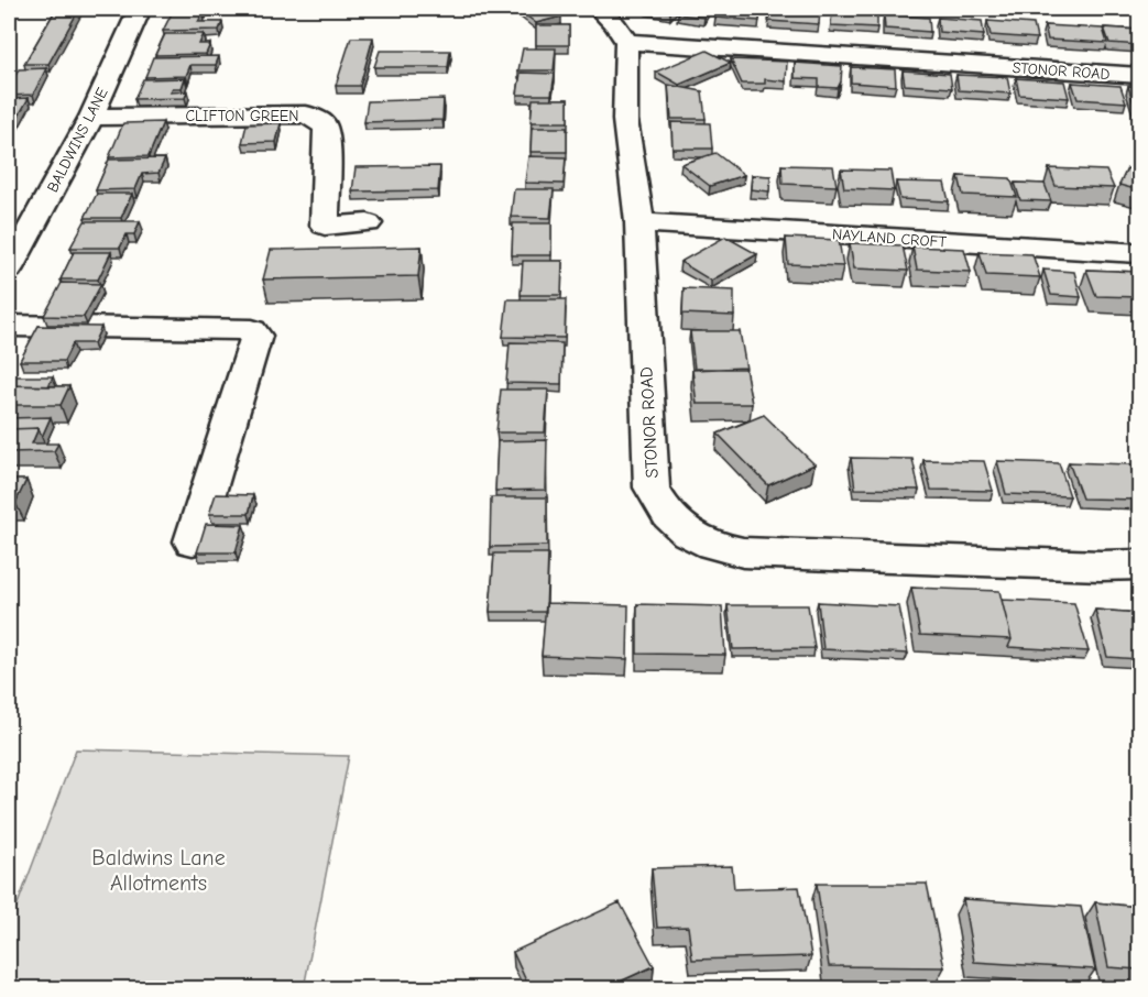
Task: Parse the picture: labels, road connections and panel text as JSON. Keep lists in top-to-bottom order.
{
  "streets": {
    "street": [
      "STONOR ROAD",
      "CLIFTON GREEN",
      "BALDWINS LANE",
      "NAYLAND CROFT"
    ]
  },
  "crossings": [
    ["STONOR ROAD", "NAYLAND CROFT"],
    ["CLIFTON GREEN", "BALDWINS LANE"]
  ],
  "parks": ["Baldwins Lane Allotments"]
}
